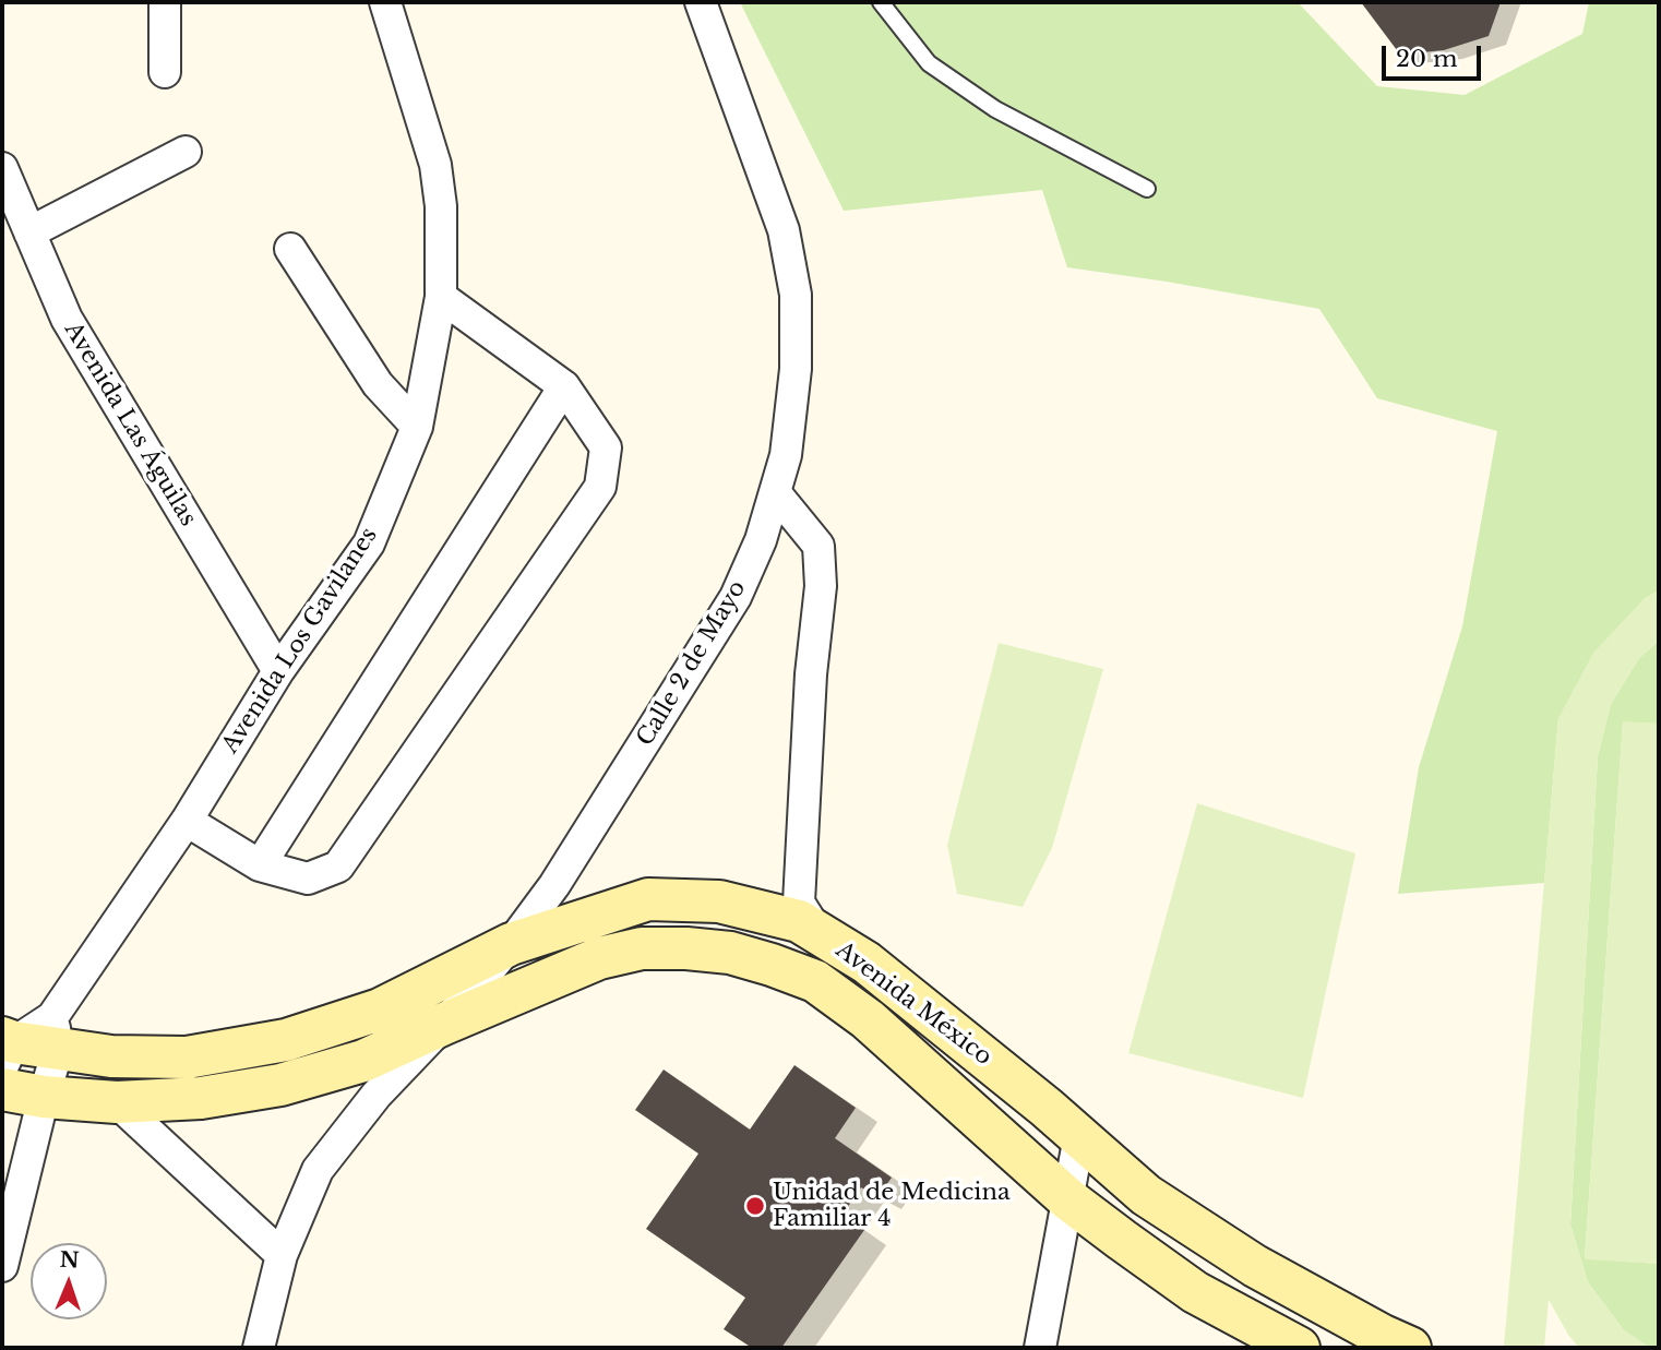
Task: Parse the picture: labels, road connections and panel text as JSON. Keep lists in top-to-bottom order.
{
  "streets": {
    "street": [
      "Avenida Las Águilas",
      "Avenida Los Gavilanes",
      "Calle 2 de Mayo",
      "Avenida México"
    ]
  },
  "crossings": [
    ["Avenida Las Águilas", "Avenida Los Gavilanes"],
    ["Avenida Los Gavilanes", "Avenida México"],
    ["Calle 2 de Mayo", "Avenida México"]
  ],
  "places": ["Unidad de Medicina Familiar 4"],
  "scale_bar": "20 m",
  "north": "top"
}
